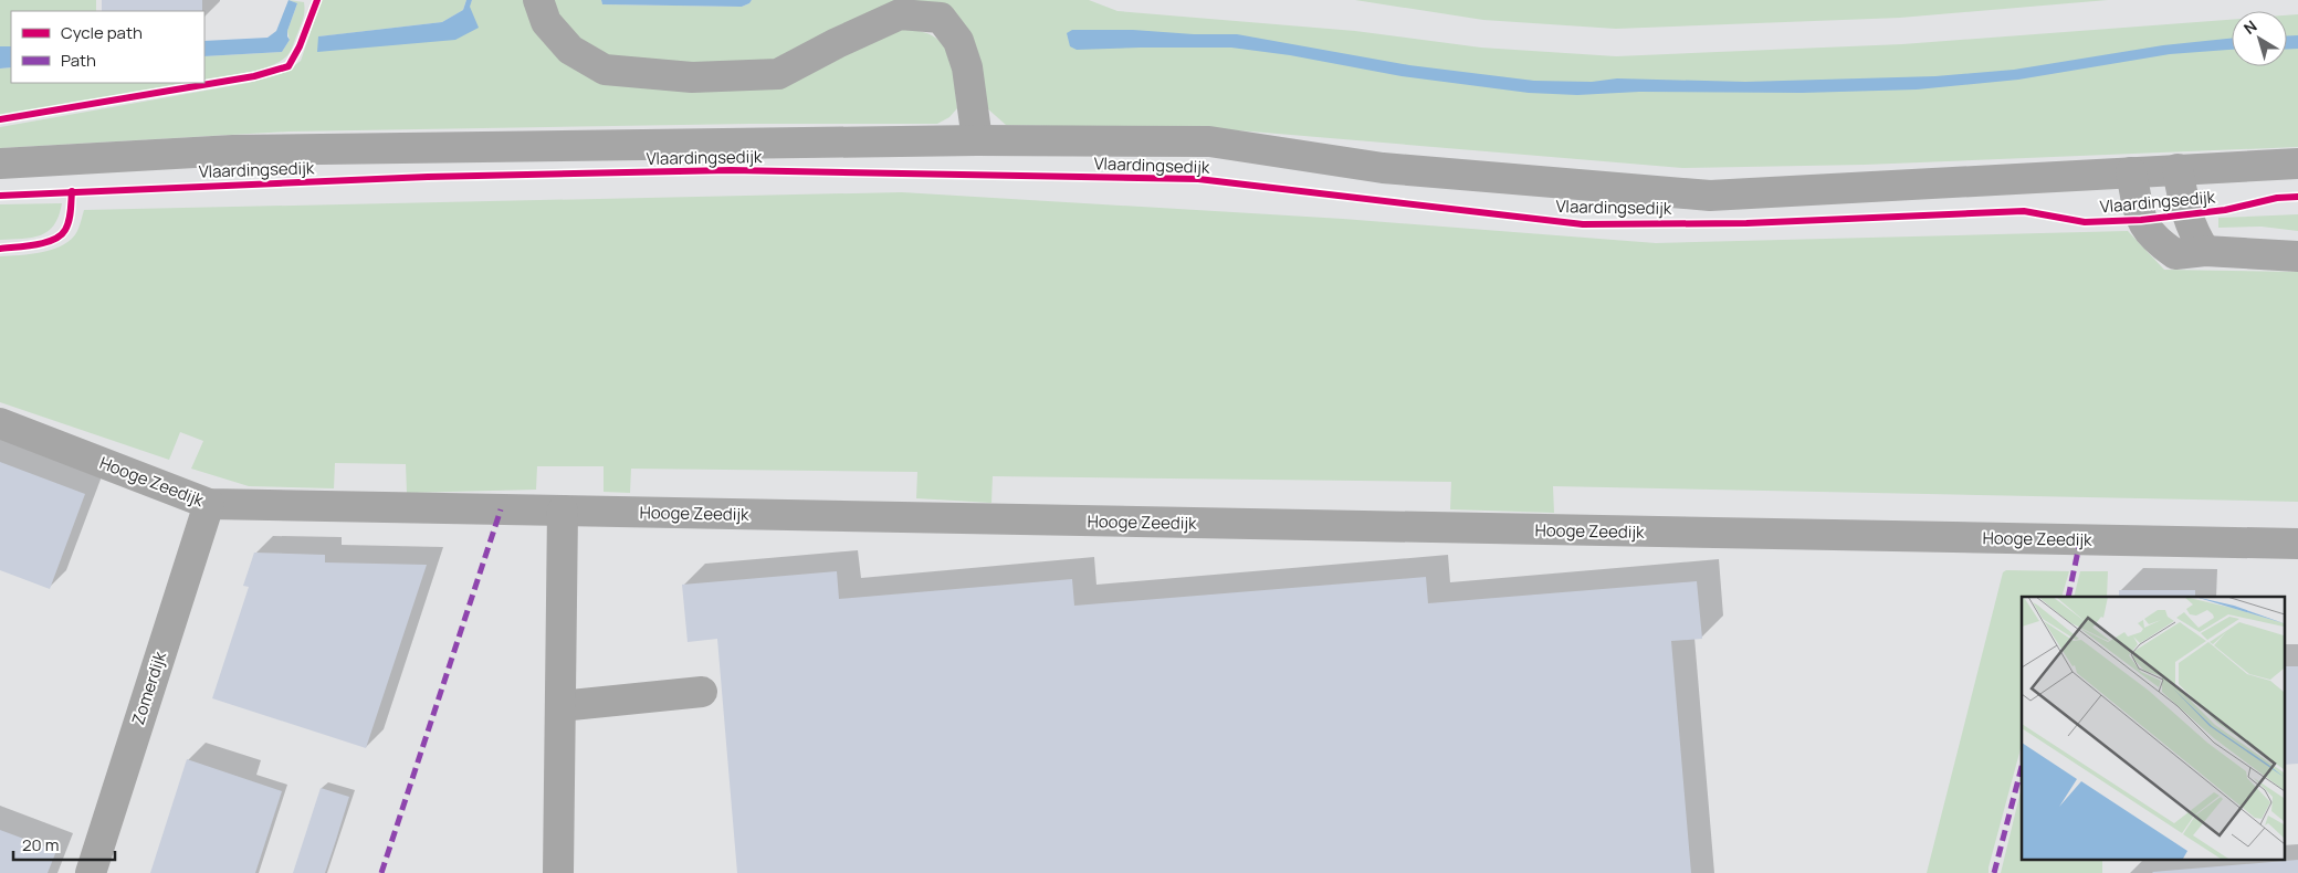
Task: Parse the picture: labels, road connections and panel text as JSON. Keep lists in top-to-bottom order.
{
  "streets": {
    "street": ["Vlaardingsedijk", "Hooge Zeedijk", "Zomerdijk"]
  },
  "crossings": [
    ["Hooge Zeedijk", "Zomerdijk"]
  ],
  "legend": ["Cycle path", "Path"],
  "scale_bar": "20 m",
  "north": "top left"
}
